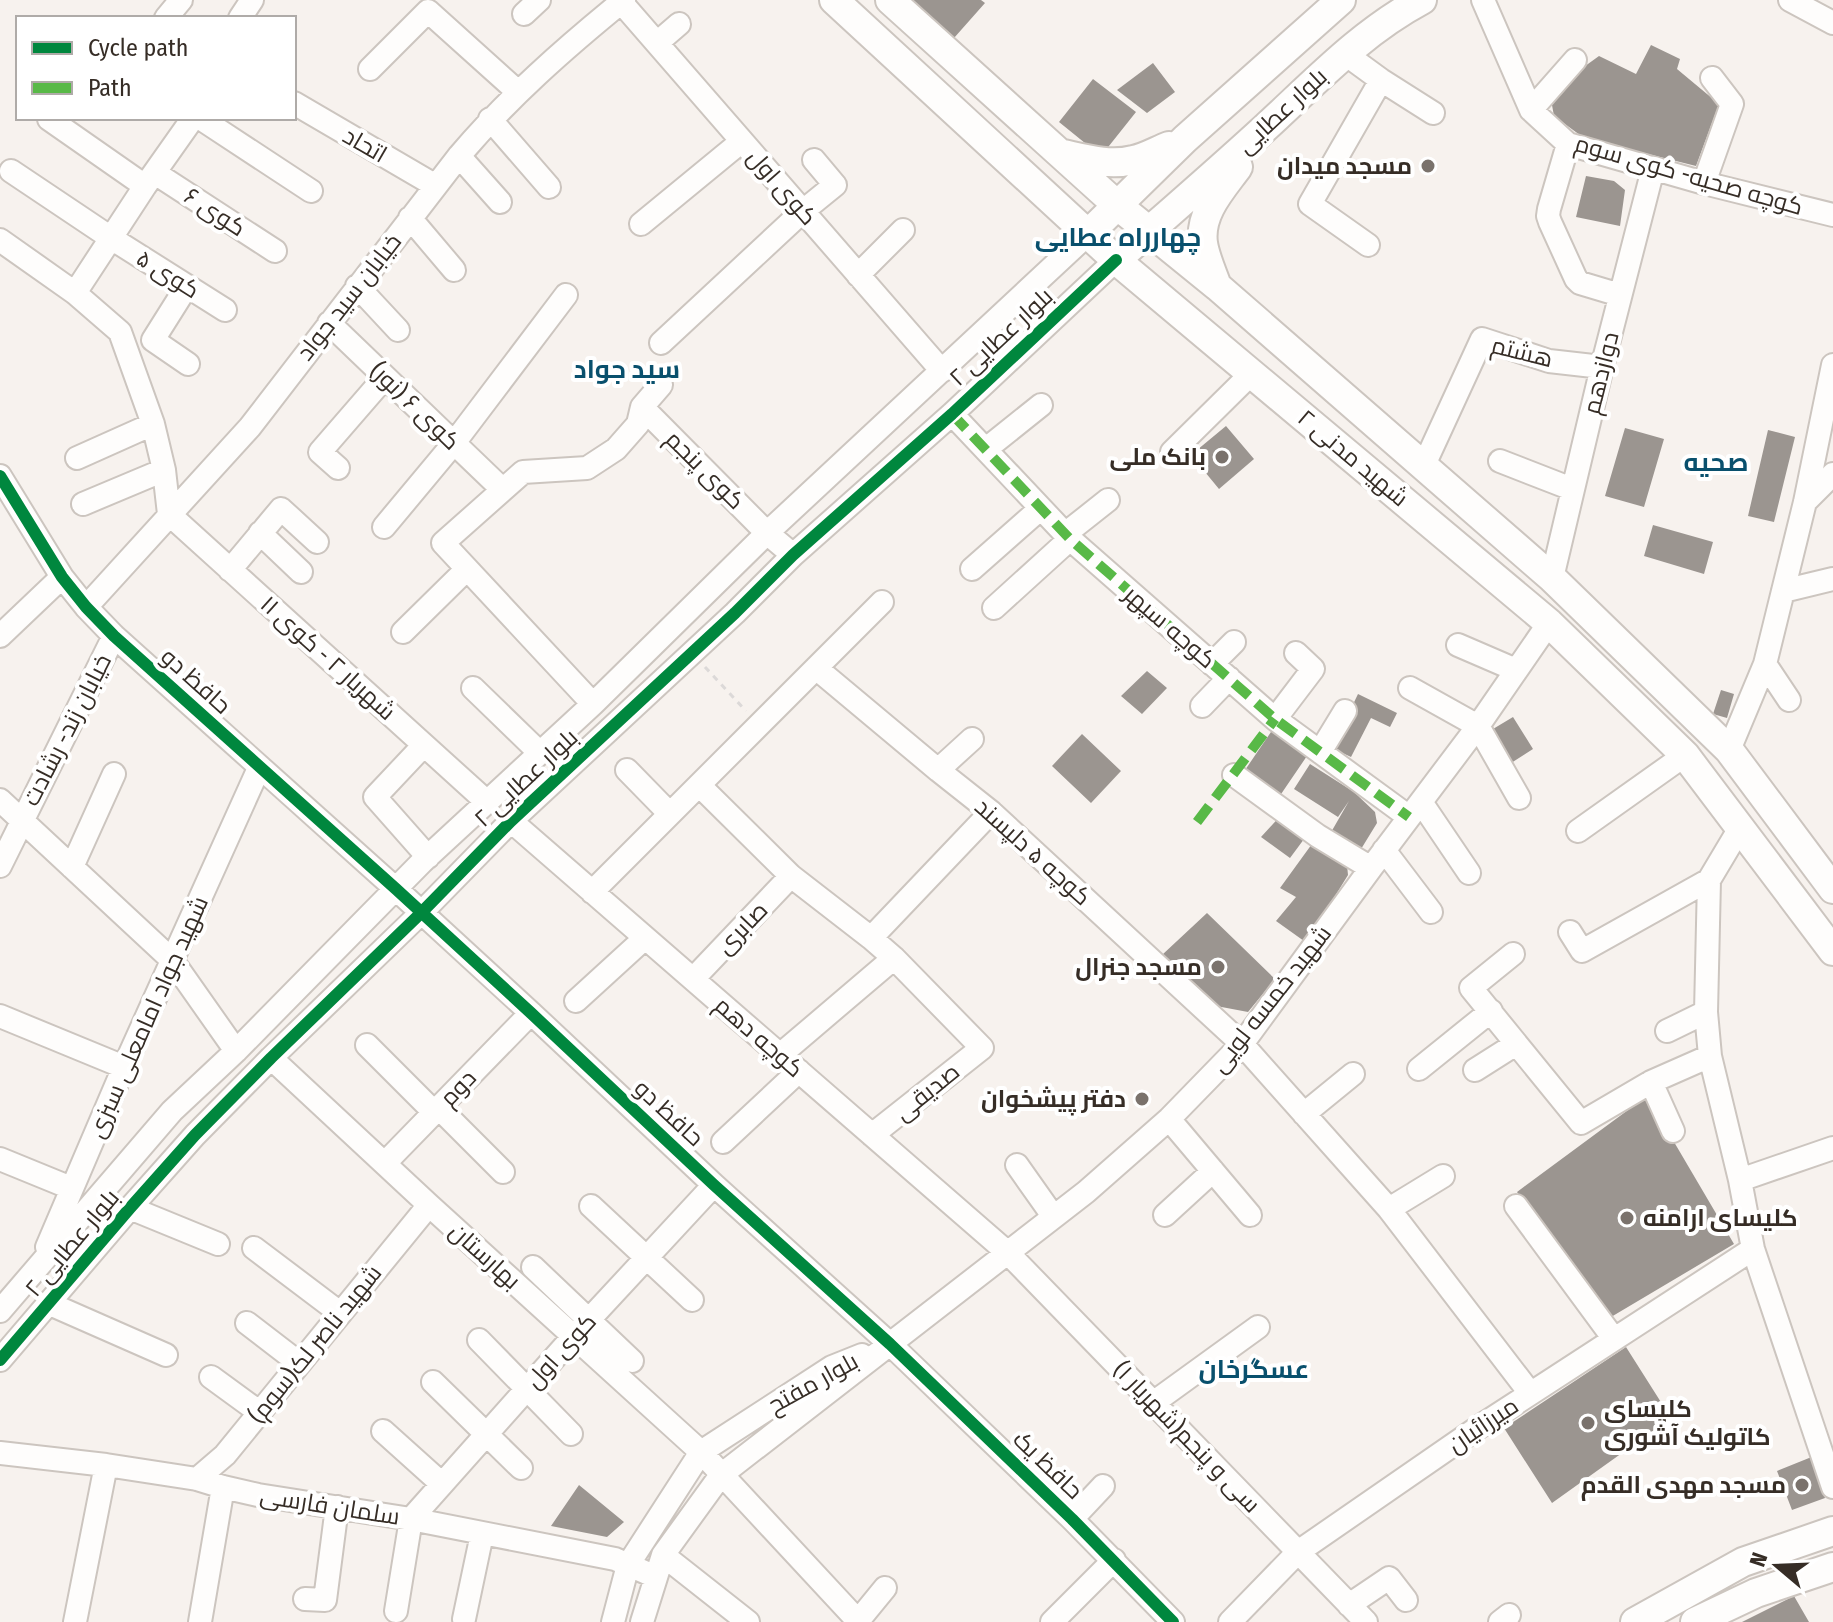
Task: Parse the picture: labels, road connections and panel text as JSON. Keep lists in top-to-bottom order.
{
  "streets": {
    "main road": ["بلوار عطایی", "شهید مدنی ۲"],
    "street": [
      "اتحاد",
      "کوچه صحیه- کوی سوم",
      "کوی اول",
      "کوی ۶",
      "کوی ۵",
      "خیابان سید جواد",
      "بلوار عطایی ۲",
      "هشتم",
      "دوازدهم",
      "کوی ۶ (نور)",
      "کوی پنجم",
      "کوچه سپهر",
      "شهریار ۲ - کوی ۱۱",
      "حافظ دو",
      "خیابان زند- رشادت",
      "کوچه ۵ دلپسند",
      "صابری",
      "شهید خمسه لویی",
      "شهید جواد امامعلی سبزی",
      "کوچه دهم",
      "دوم",
      "صدیقی",
      "بهارستان",
      "شهید ناصر لک(سوم)",
      "بلوار مفتح",
      "میرزائیان",
      "سی و پنجم(شهریار ۱)",
      "حافظ یک",
      "سلمان فارسی"
    ]
  },
  "crossings": [
    ["بلوار عطایی", "بلوار عطایی ۲"],
    ["بلوار عطایی", "شهید مدنی ۲"],
    ["اتحاد", "خیابان سید جواد"],
    ["کوچه صحیه- کوی سوم", "دوازدهم"],
    ["کوی اول", "خیابان سید جواد"],
    ["کوی اول", "بلوار عطایی ۲"],
    ["کوی اول", "حافظ دو"],
    ["کوی اول", "بهارستان"],
    ["کوی اول", "سلمان فارسی"],
    ["خیابان سید جواد", "کوی ۶ (نور)"],
    ["خیابان سید جواد", "شهریار ۲ - کوی ۱۱"],
    ["خیابان سید جواد", "حافظ دو"],
    ["بلوار عطایی ۲", "شهید مدنی ۲"],
    ["بلوار عطایی ۲", "کوی پنجم"],
    ["بلوار عطایی ۲", "کوچه سپهر"],
    ["بلوار عطایی ۲", "شهریار ۲ - کوی ۱۱"],
    ["بلوار عطایی ۲", "حافظ دو"],
    ["بلوار عطایی ۲", "شهید جواد امامعلی سبزی"],
    ["بلوار عطایی ۲", "کوچه دهم"],
    ["بلوار عطایی ۲", "بهارستان"],
    ["هشتم", "دوازدهم"],
    ["هشتم", "شهید مدنی ۲"],
    ["دوازدهم", "شهید مدنی ۲"],
    ["شهید مدنی ۲", "شهید خمسه لویی"],
    ["کوچه سپهر", "شهید خمسه لویی"],
    ["حافظ دو", "خیابان زند- رشادت"],
    ["حافظ دو", "شهید خمسه لویی"],
    ["حافظ دو", "شهید جواد امامعلی سبزی"],
    ["حافظ دو", "دوم"],
    ["حافظ دو", "بلوار مفتح"],
    ["حافظ دو", "حافظ یک"],
    ["کوچه ۵ دلپسند", "شهید خمسه لویی"],
    ["کوچه ۵ دلپسند", "میرزائیان"],
    ["صابری", "کوچه دهم"],
    ["شهید خمسه لویی", "کوچه دهم"],
    ["شهید خمسه لویی", "بلوار مفتح"],
    ["شهید خمسه لویی", "سی و پنجم(شهریار ۱)"],
    ["شهید خمسه لویی", "حافظ یک"],
    ["کوچه دهم", "صدیقی"],
    ["کوچه دهم", "سی و پنجم(شهریار ۱)"],
    ["دوم", "بهارستان"],
    ["بهارستان", "شهید ناصر لک(سوم)"],
    ["بهارستان", "بلوار مفتح"],
    ["شهید ناصر لک(سوم)", "سلمان فارسی"],
    ["بلوار مفتح", "حافظ یک"],
    ["بلوار مفتح", "سلمان فارسی"],
    ["میرزائیان", "سی و پنجم(شهریار ۱)"]
  ],
  "districts": [
    "چهارراه عطایی",
    "سید جواد",
    "صحیه",
    "عسگرخان"
  ],
  "places": [
    "مسجد میدان",
    "بانک ملی",
    "مسجد جنرال",
    "دفتر پیشخوان",
    "کلیسای ارامنه",
    "کلیسای کاتولیک آشوری",
    "مسجد مهدی القدم"
  ],
  "legend": ["Cycle path", "Path"],
  "north": "left"
}
